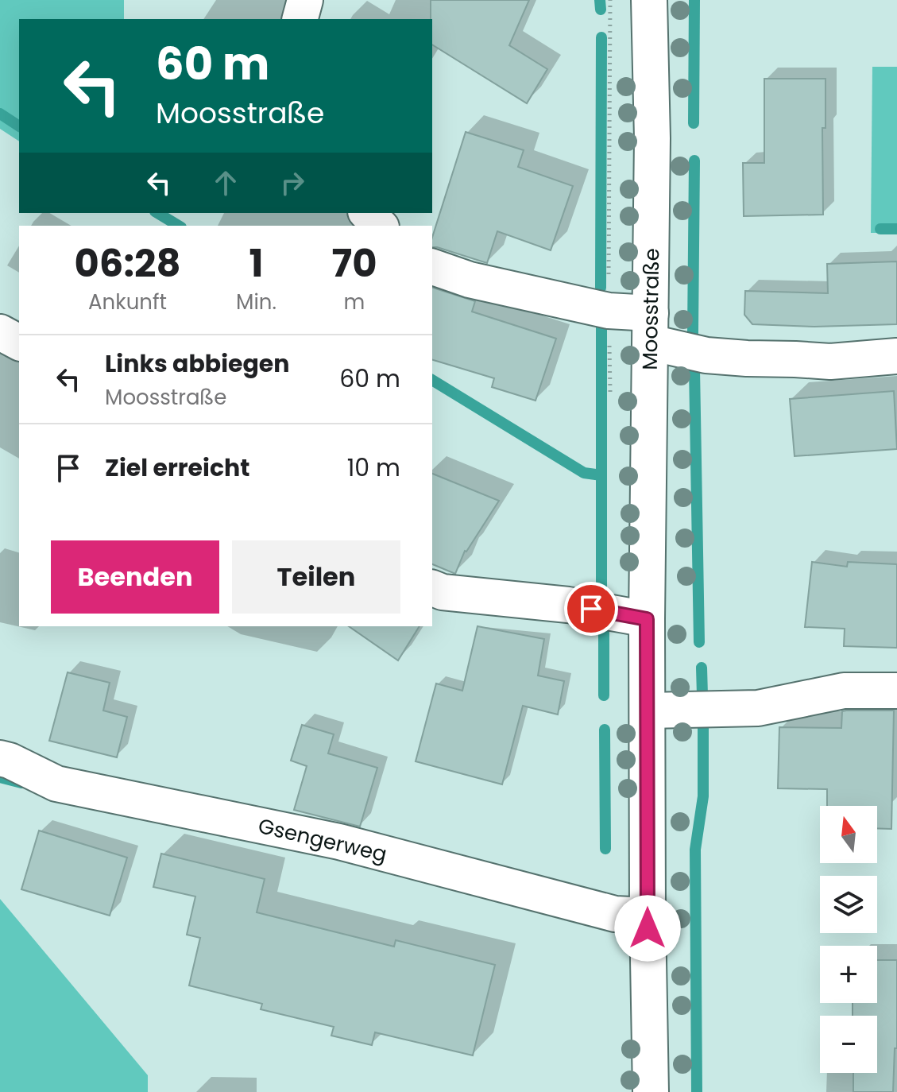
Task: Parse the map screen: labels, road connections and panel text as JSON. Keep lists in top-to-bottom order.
{
  "streets": {
    "street": ["Moosstraße", "Gsengerweg"]
  },
  "crossings": [
    ["Moosstraße", "Gsengerweg"]
  ],
  "north": "top",
  "page": {
    "turn": ["60 m", "Moosstraße"],
    "eta": [
      "06:28",
      "Ankunft",
      "1",
      "Min.",
      "70",
      "m"
    ],
    "list": [
      {
        "name": "Links abbiegen",
        "note": "Moosstraße",
        "value": "60 m"
      },
      {
        "name": "Ziel erreicht",
        "value": "10 m"
      }
    ],
    "buttons": ["Beenden", "Teilen"],
    "map_buttons": ["+", "−"]
  }
}
